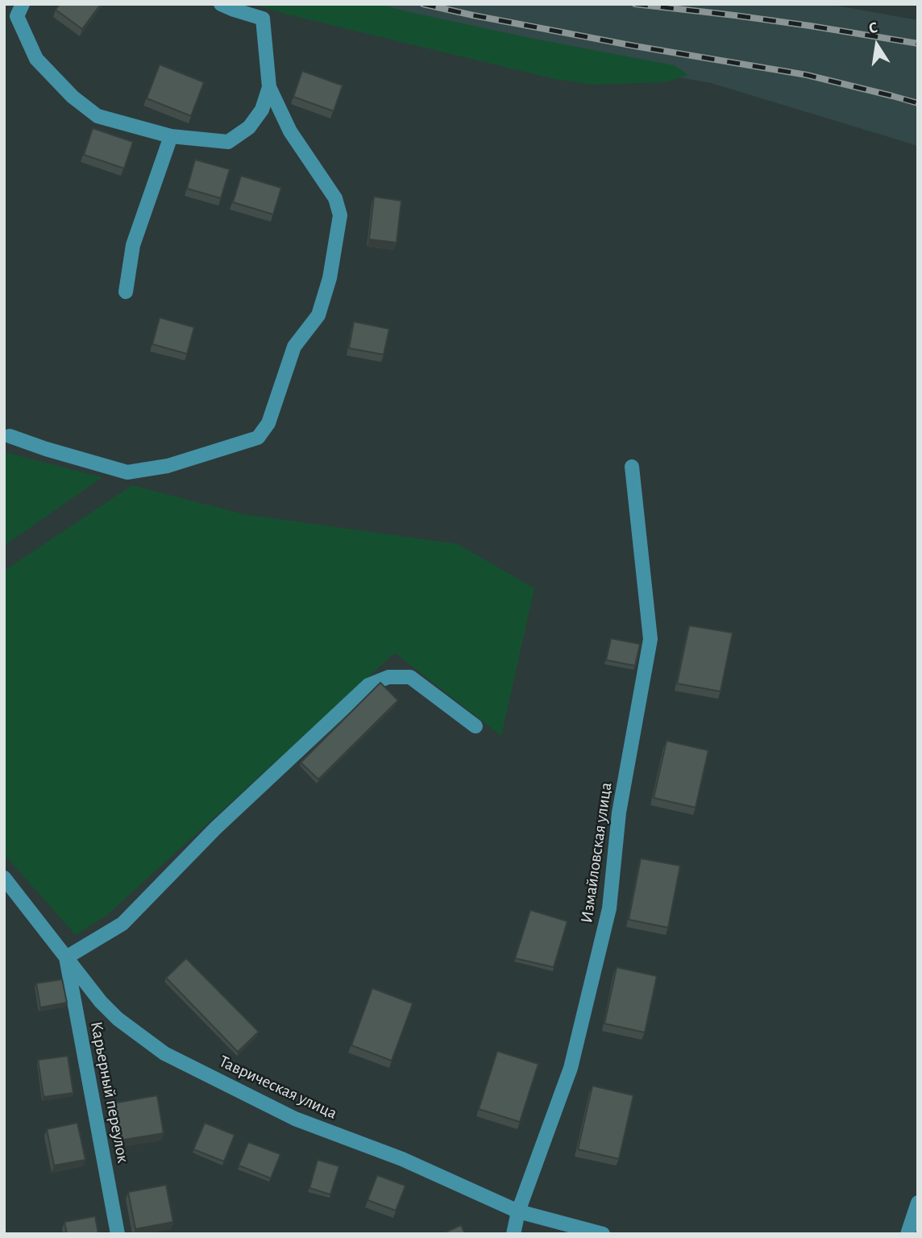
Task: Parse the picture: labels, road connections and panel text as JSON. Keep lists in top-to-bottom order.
{
  "streets": {
    "street": ["Измайловская улица", "Таврическая улица", "Карьерный переулок"]
  },
  "crossings": [
    ["Измайловская улица", "Таврическая улица"],
    ["Таврическая улица", "Карьерный переулок"]
  ],
  "north": "top"
}
